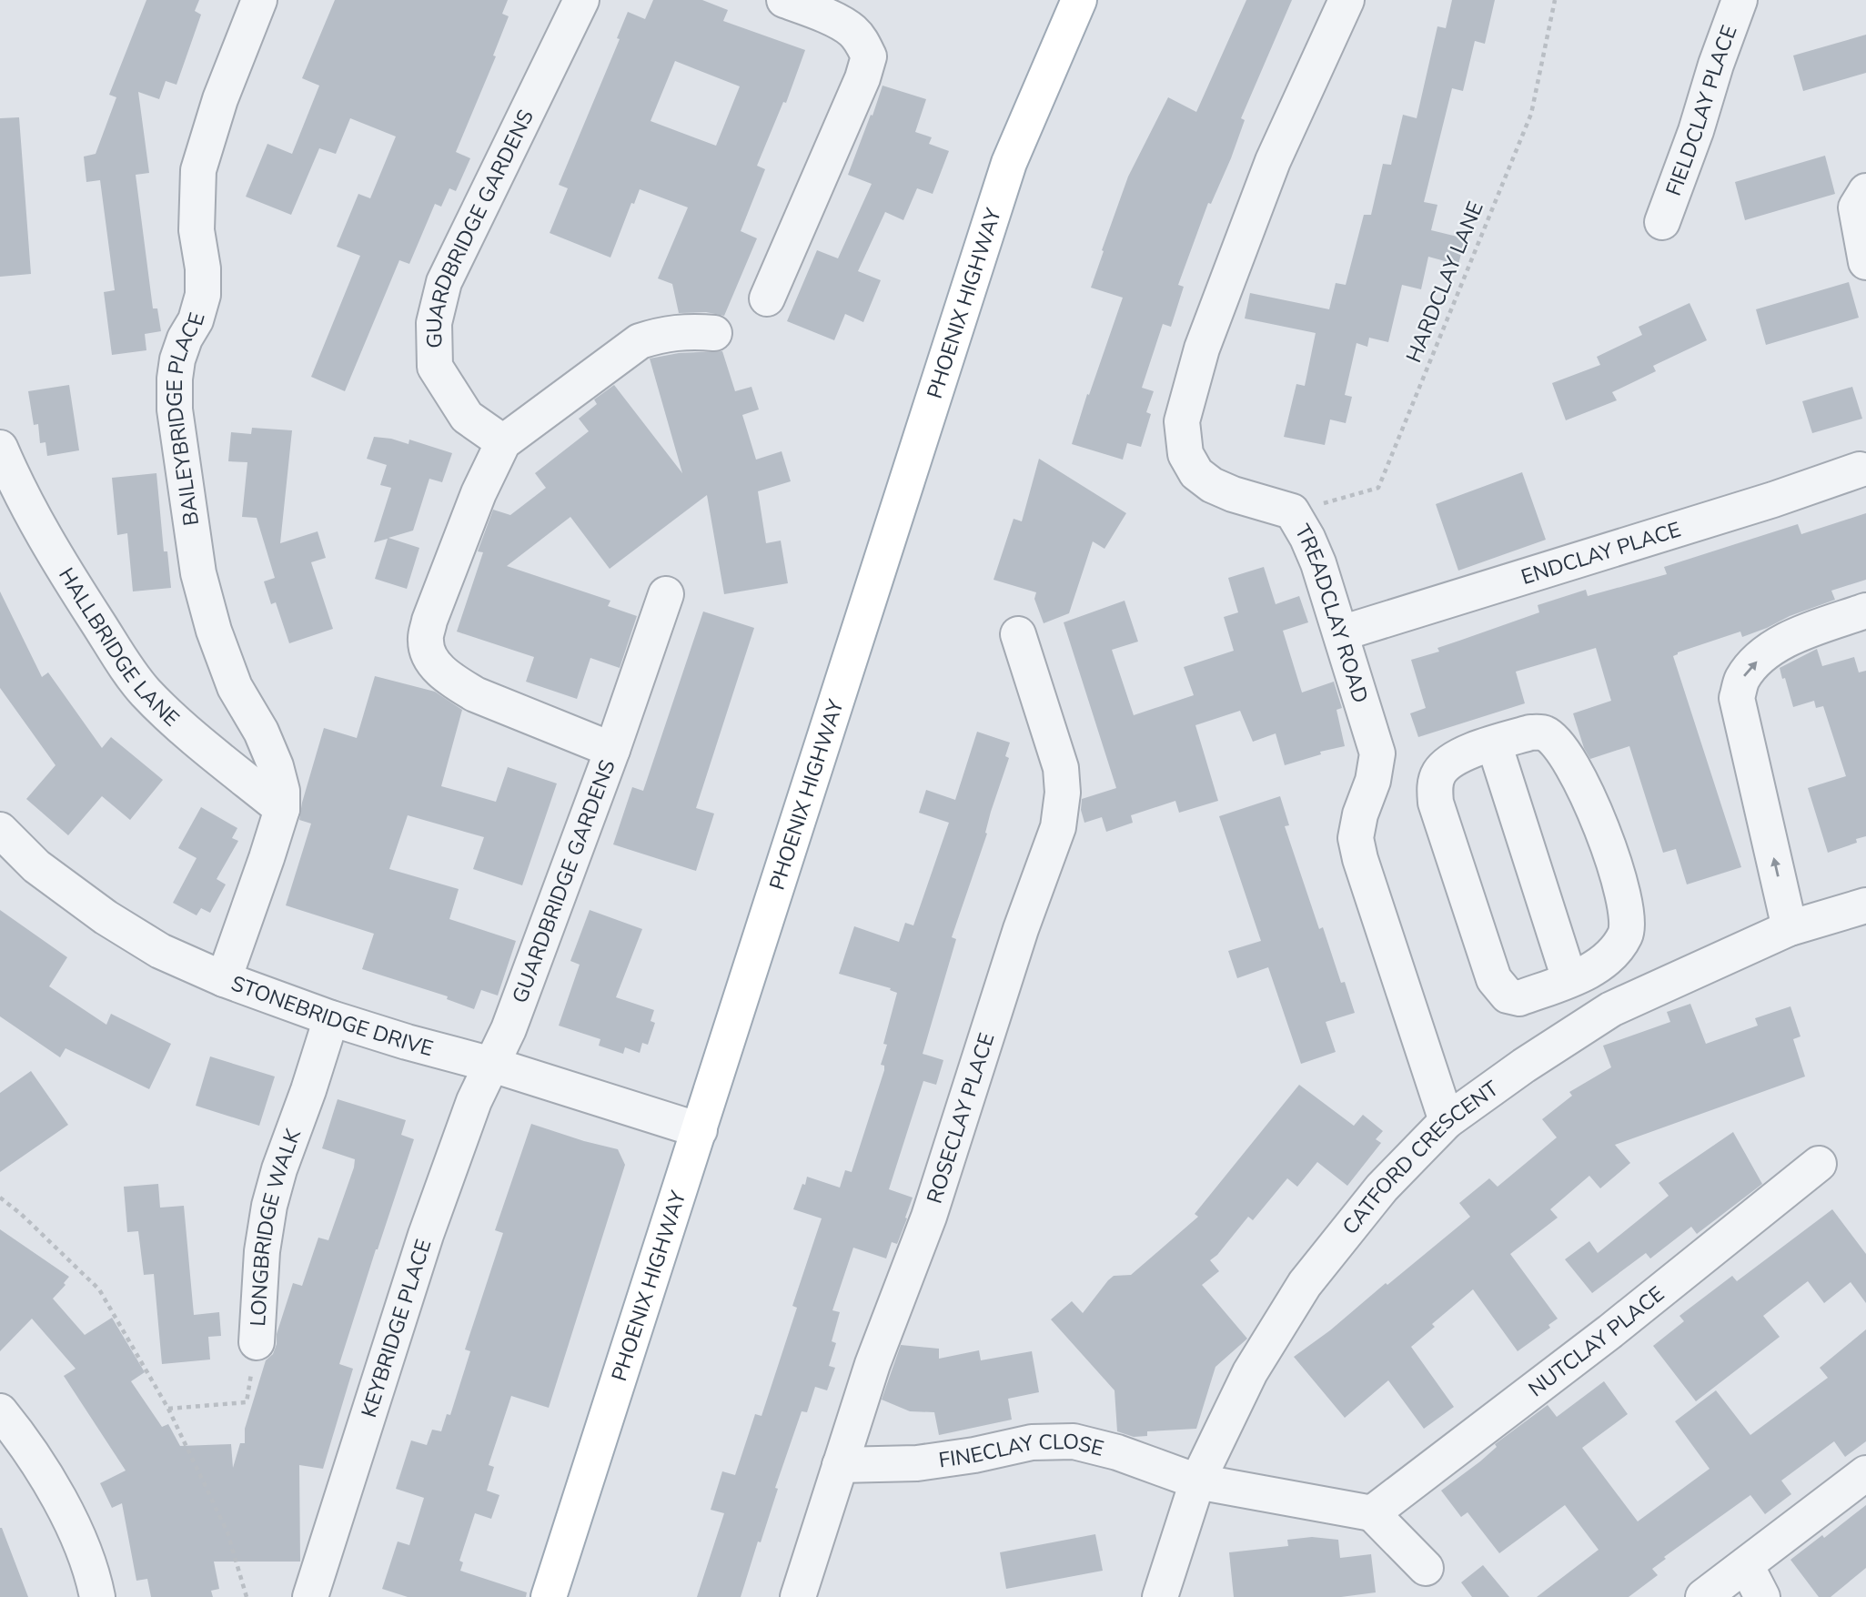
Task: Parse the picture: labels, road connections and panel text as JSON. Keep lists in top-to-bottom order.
{
  "streets": {
    "main road": ["PHOENIX HIGHWAY"],
    "street": [
      "FIELDCLAY PLACE",
      "GUARDBRIDGE GARDENS",
      "BAILEYBRIDGE PLACE",
      "ENDCLAY PLACE",
      "TREADCLAY ROAD",
      "HALLBRIDGE LANE",
      "STONEBRIDGE DRIVE",
      "ROSECLAY PLACE",
      "CATFORD CRESCENT",
      "LONGBRIDGE WALK",
      "KEYBRIDGE PLACE",
      "NUTCLAY PLACE",
      "FINECLAY CLOSE"
    ],
    "path": ["HARDCLAY LANE"]
  },
  "crossings": [
    ["GUARDBRIDGE GARDENS", "STONEBRIDGE DRIVE"],
    ["GUARDBRIDGE GARDENS", "KEYBRIDGE PLACE"],
    ["HARDCLAY LANE", "TREADCLAY ROAD"],
    ["PHOENIX HIGHWAY", "STONEBRIDGE DRIVE"],
    ["BAILEYBRIDGE PLACE", "HALLBRIDGE LANE"],
    ["BAILEYBRIDGE PLACE", "STONEBRIDGE DRIVE"],
    ["ENDCLAY PLACE", "TREADCLAY ROAD"],
    ["TREADCLAY ROAD", "CATFORD CRESCENT"],
    ["STONEBRIDGE DRIVE", "LONGBRIDGE WALK"],
    ["STONEBRIDGE DRIVE", "KEYBRIDGE PLACE"],
    ["ROSECLAY PLACE", "FINECLAY CLOSE"],
    ["CATFORD CRESCENT", "FINECLAY CLOSE"]
  ]
}
